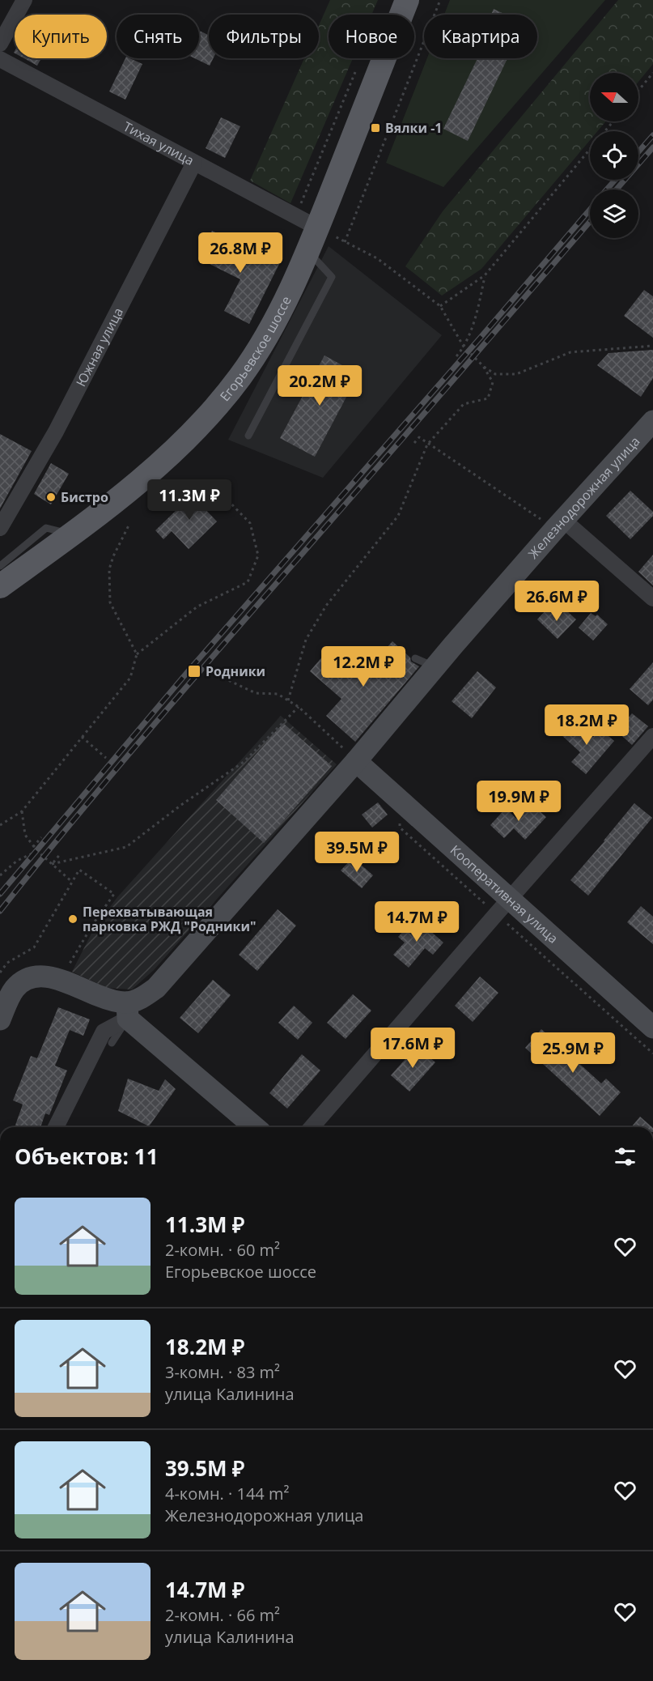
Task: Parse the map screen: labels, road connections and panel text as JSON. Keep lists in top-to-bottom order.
{
  "streets": {
    "main road": ["Егорьевское шоссе", "Железнодорожная улица", "Кооперативная улица"],
    "street": ["Тихая улица", "Южная улица"]
  },
  "crossings": [
    ["Тихая улица", "Южная улица"],
    ["Тихая улица", "Егорьевское шоссе"],
    ["Железнодорожная улица", "Кооперативная улица"]
  ],
  "places": {
    "transit": ["Вялки -1", "Родники"],
    "other": ["Бистро", "Перехватывающая парковка РЖД \"Родники\""]
  },
  "north": "left",
  "page": {
    "chip": [
      "Купить",
      "Снять",
      "Фильтры",
      "Новое",
      "Квартира"
    ],
    "price": [
      "26.8M ₽",
      "20.2M ₽",
      "11.3M ₽",
      "26.6M ₽",
      "12.2M ₽",
      "18.2M ₽",
      "19.9M ₽",
      "39.5M ₽",
      "14.7M ₽",
      "17.6M ₽",
      "25.9M ₽"
    ],
    "heading": "Объектов: 11",
    "list": [
      {
        "name": "11.3M ₽",
        "note": "2-комн. · 60 m² · Егорьевское шоссе"
      },
      {
        "name": "18.2M ₽",
        "note": "3-комн. · 83 m² · улица Калинина"
      },
      {
        "name": "39.5M ₽",
        "note": "4-комн. · 144 m² · Железнодорожная улица"
      },
      {
        "name": "14.7M ₽",
        "note": "2-комн. · 66 m² · улица Калинина"
      }
    ]
  }
}
